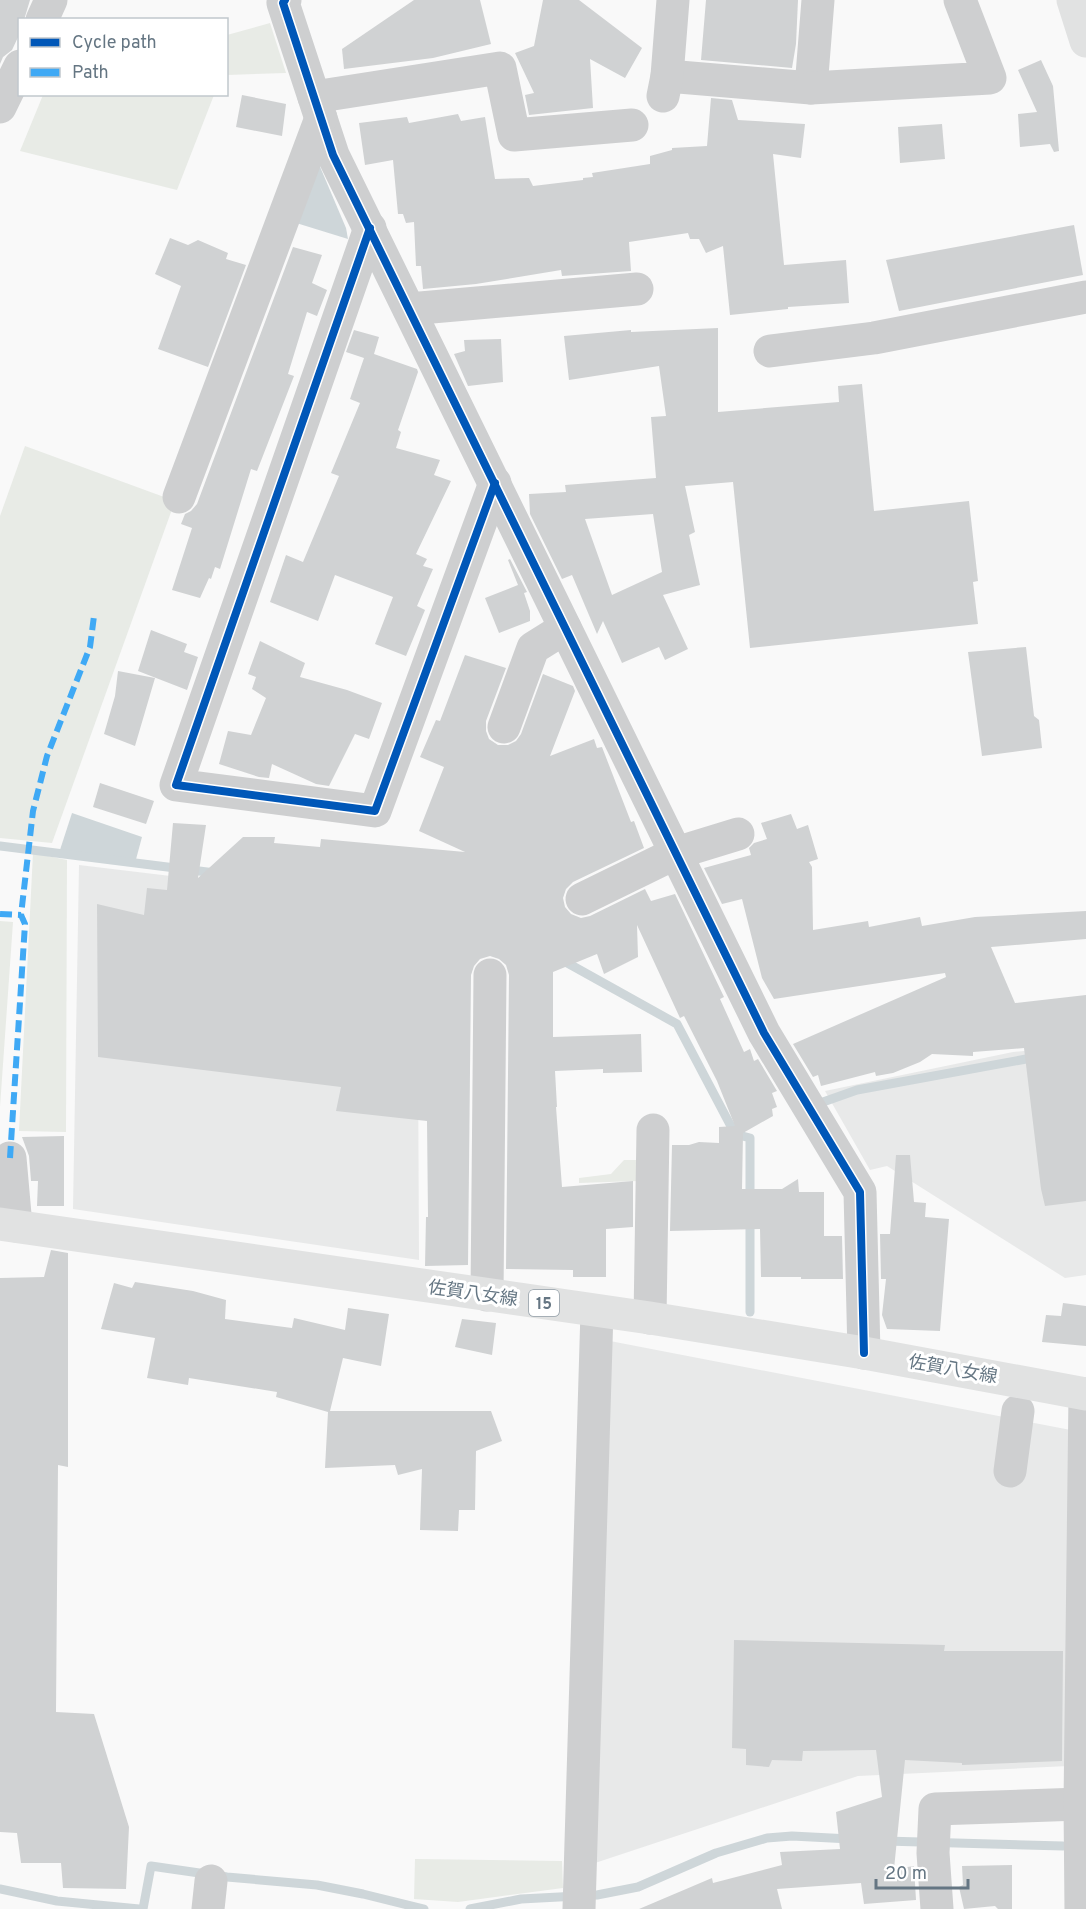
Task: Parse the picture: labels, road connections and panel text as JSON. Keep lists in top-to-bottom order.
{
  "streets": {
    "main road": ["佐賀八女線", "15"]
  },
  "legend": ["Cycle path", "Path"],
  "scale_bar": "20 m"
}
